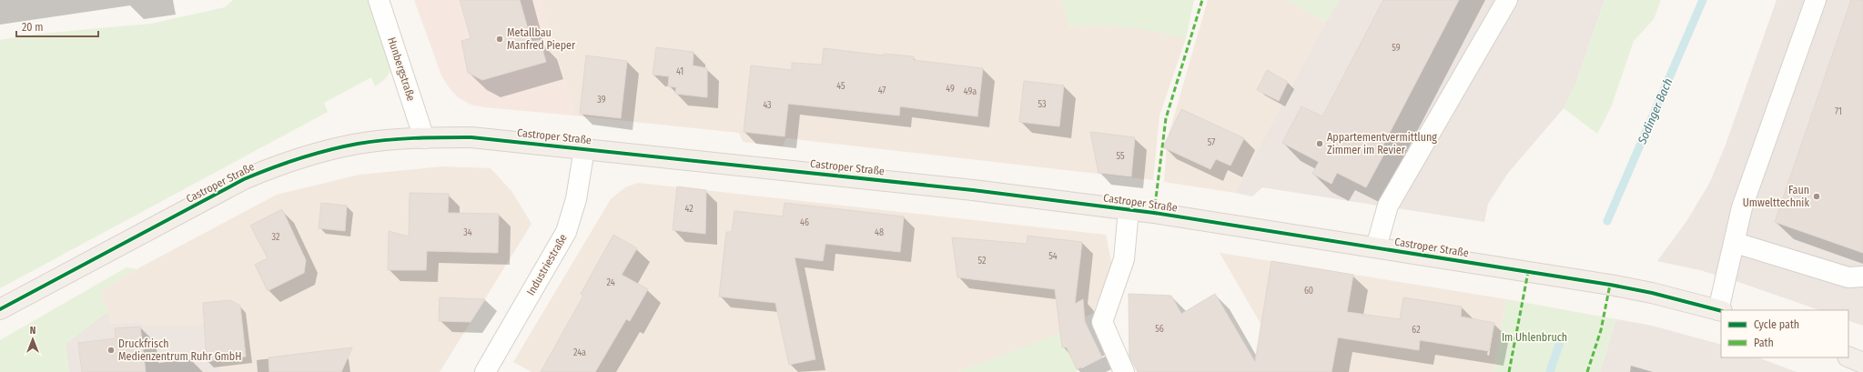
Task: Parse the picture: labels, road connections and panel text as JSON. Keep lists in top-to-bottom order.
{
  "streets": {
    "main road": ["Castroper Straße"],
    "street": ["Hunbergstraße", "Industriestraße"]
  },
  "crossings": [
    ["Hunbergstraße", "Castroper Straße"],
    ["Castroper Straße", "Industriestraße"]
  ],
  "water": ["Sodinger Bach"],
  "parks": ["Im Uhlenbruch"],
  "places": [
    "Metallbau Manfred Pieper",
    "Appartementvermittlung Zimmer im Revier",
    "Faun Umwelttechnik",
    "Druckfrisch Medienzentrum Ruhr GmbH"
  ],
  "house_numbers": [
    "59",
    "41",
    "45",
    "49",
    "47",
    "49a",
    "39",
    "53",
    "43",
    "71",
    "57",
    "55",
    "42",
    "46",
    "34",
    "48",
    "32",
    "54",
    "52",
    "24",
    "60",
    "56",
    "62",
    "24a"
  ],
  "legend": ["Cycle path", "Path"],
  "scale_bar": "20 m",
  "north": "top"
}
